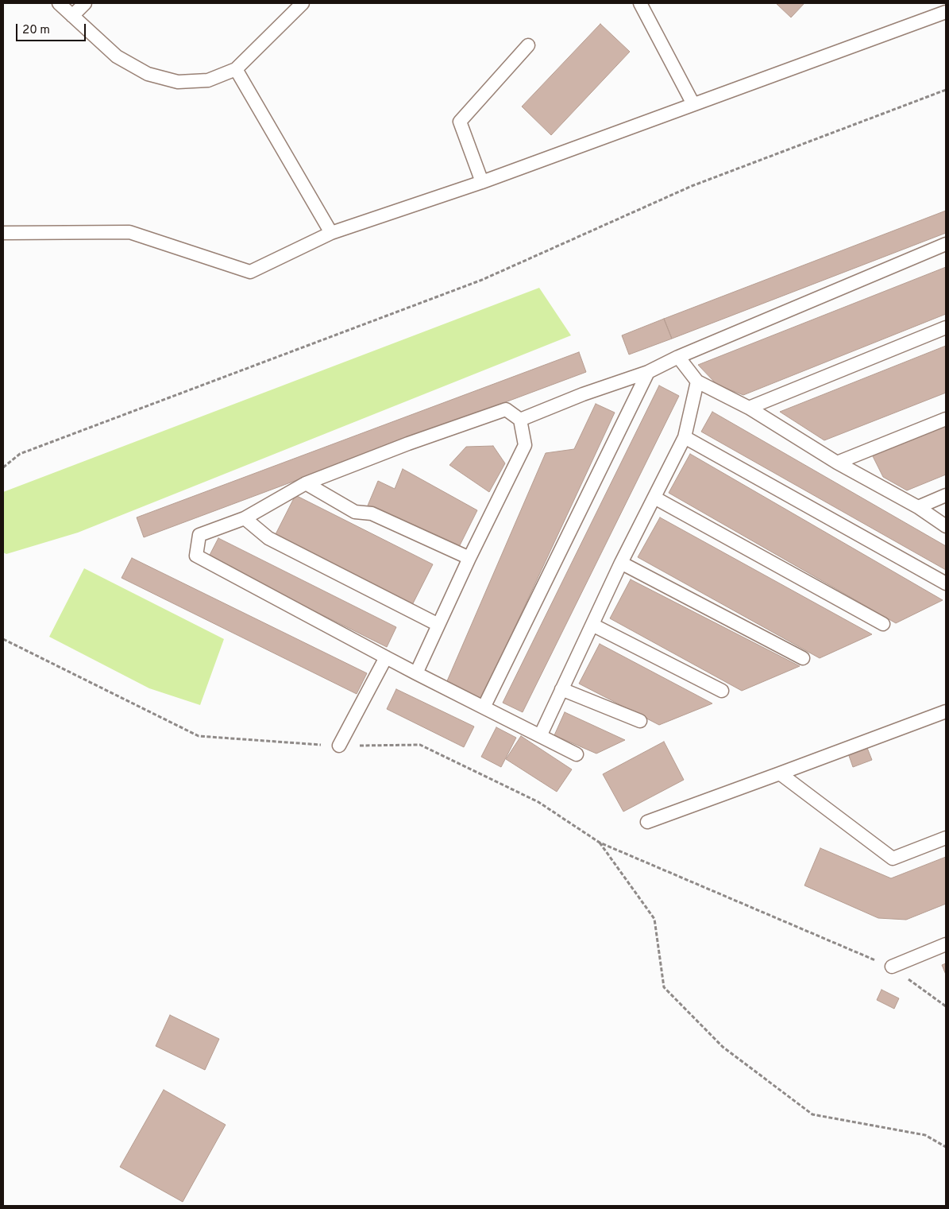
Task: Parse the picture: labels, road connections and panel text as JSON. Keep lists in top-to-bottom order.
{
  "scale_bar": "20 m"
}
